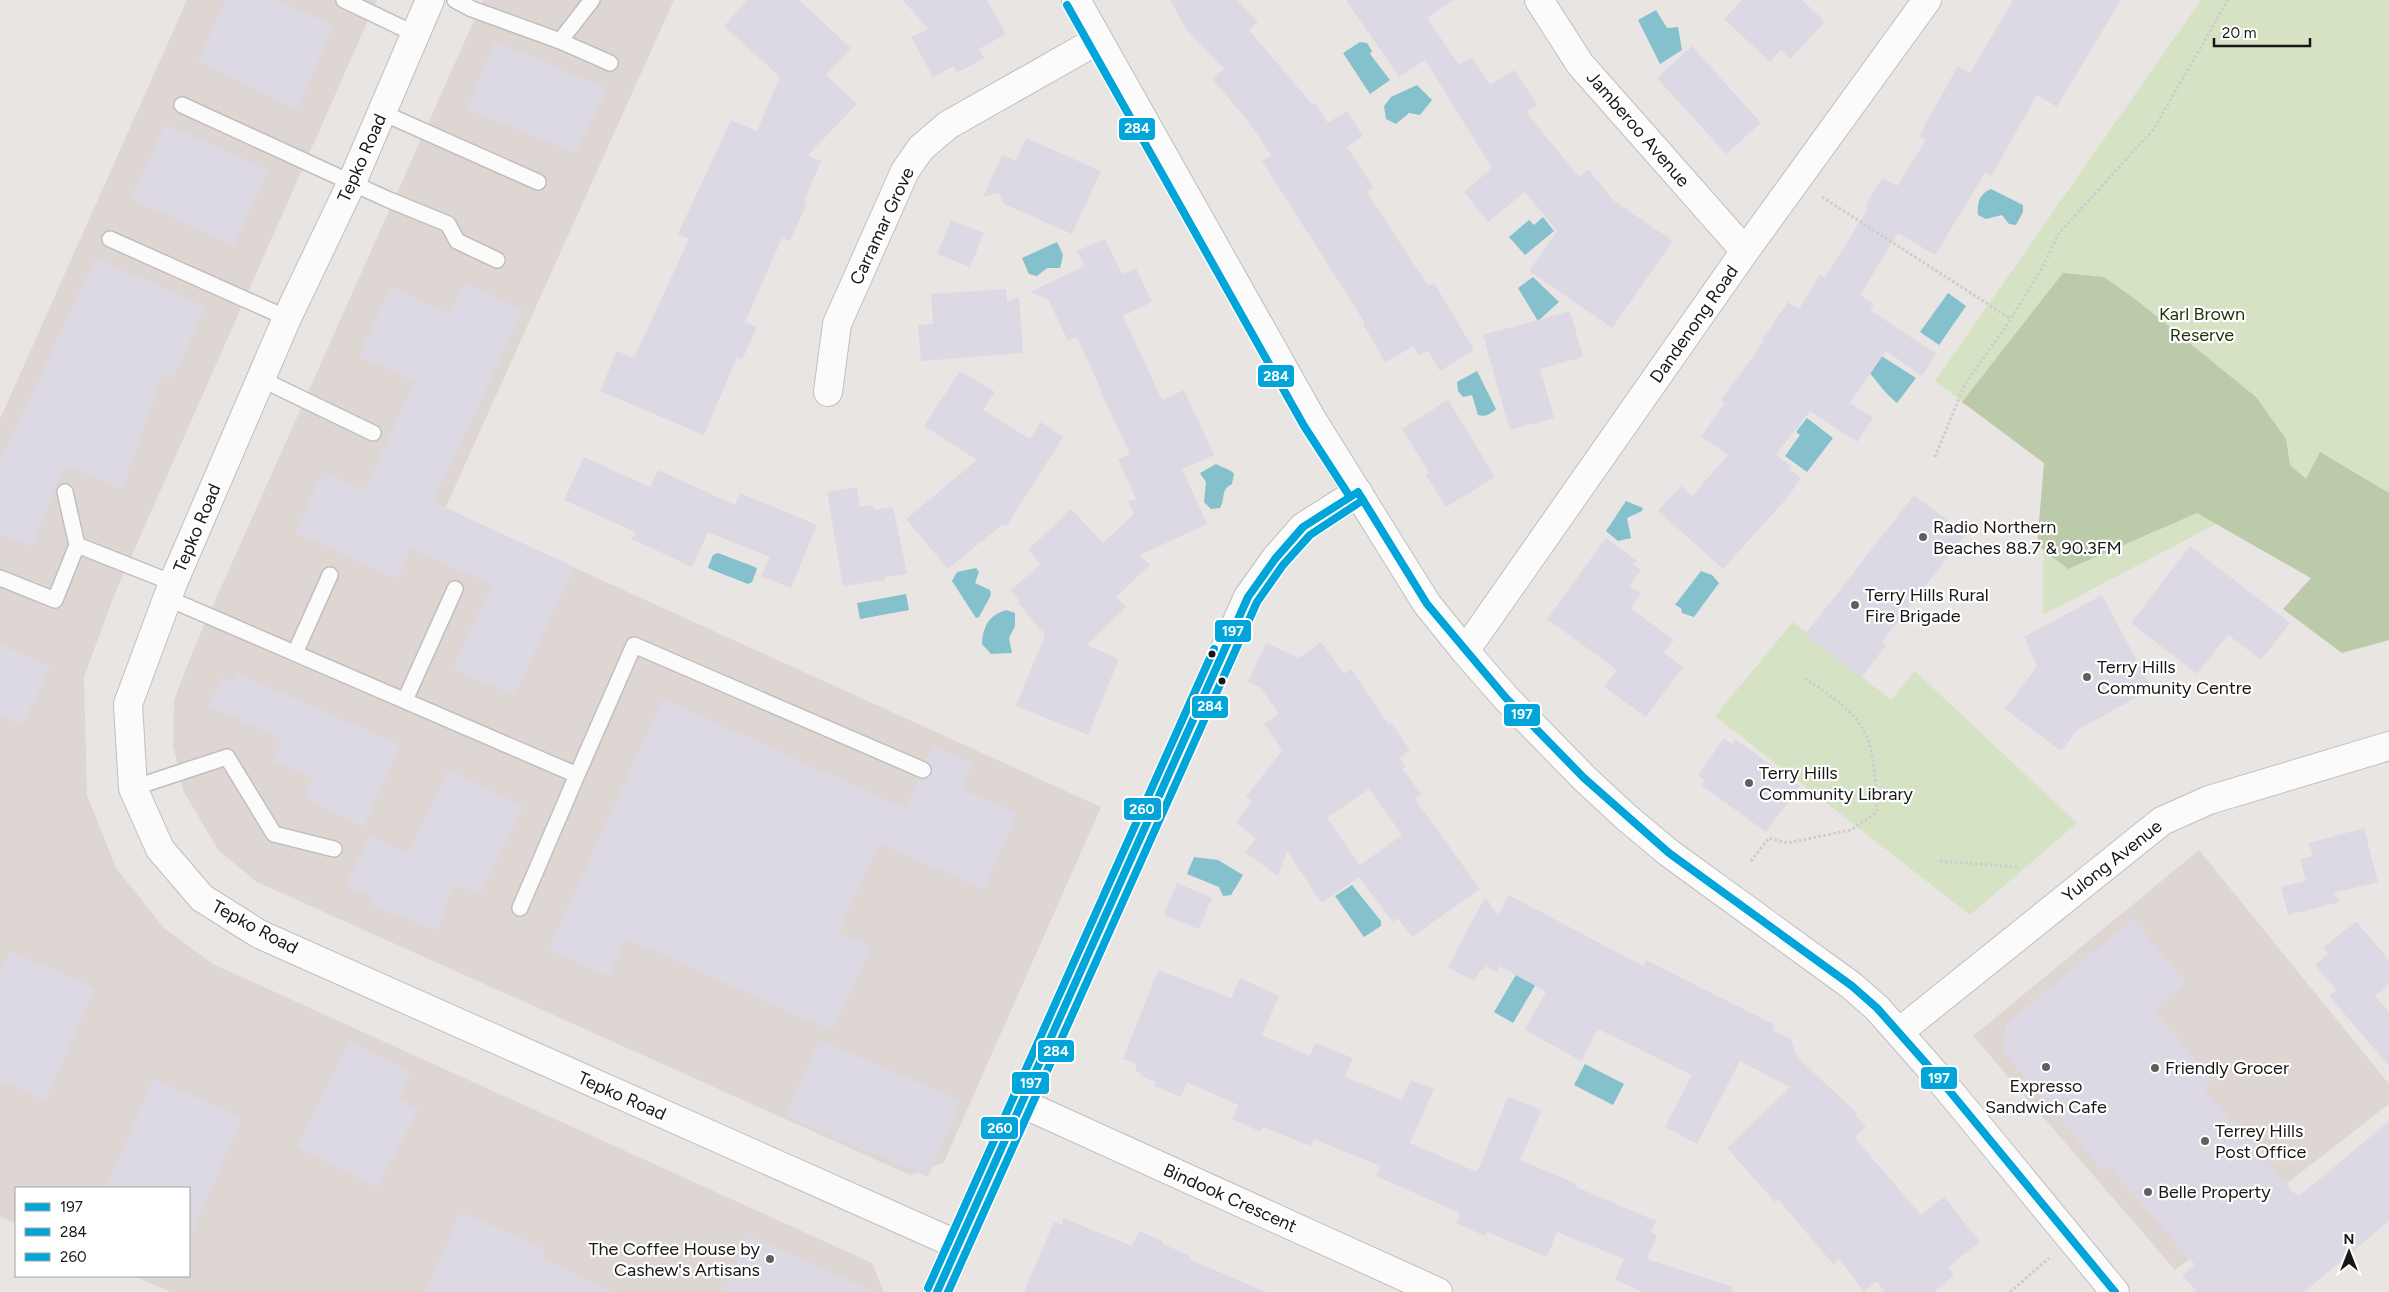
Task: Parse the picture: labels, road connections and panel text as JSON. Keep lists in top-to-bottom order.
{
  "streets": {
    "street": [
      "Jamberoo Avenue",
      "Tepko Road",
      "Carramar Grove",
      "Dandenong Road",
      "Yulong Avenue",
      "Bindook Crescent"
    ]
  },
  "crossings": [
    ["Jamberoo Avenue", "Dandenong Road"]
  ],
  "parks": ["Karl Brown Reserve"],
  "places": [
    "Radio Northern Beaches 88.7 & 90.3FM",
    "Terry Hills Rural Fire Brigade",
    "Terry Hills Community Centre",
    "Terry Hills Community Library",
    "Expresso Sandwich Cafe",
    "Friendly Grocer",
    "Terrey Hills Post Office",
    "Belle Property",
    "The Coffee House by Cashew's Artisans"
  ],
  "lines": ["transit line 284", "transit line 197", "transit line 260"],
  "legend": ["197", "284", "260"],
  "scale_bar": "20 m",
  "north": "top"
}
